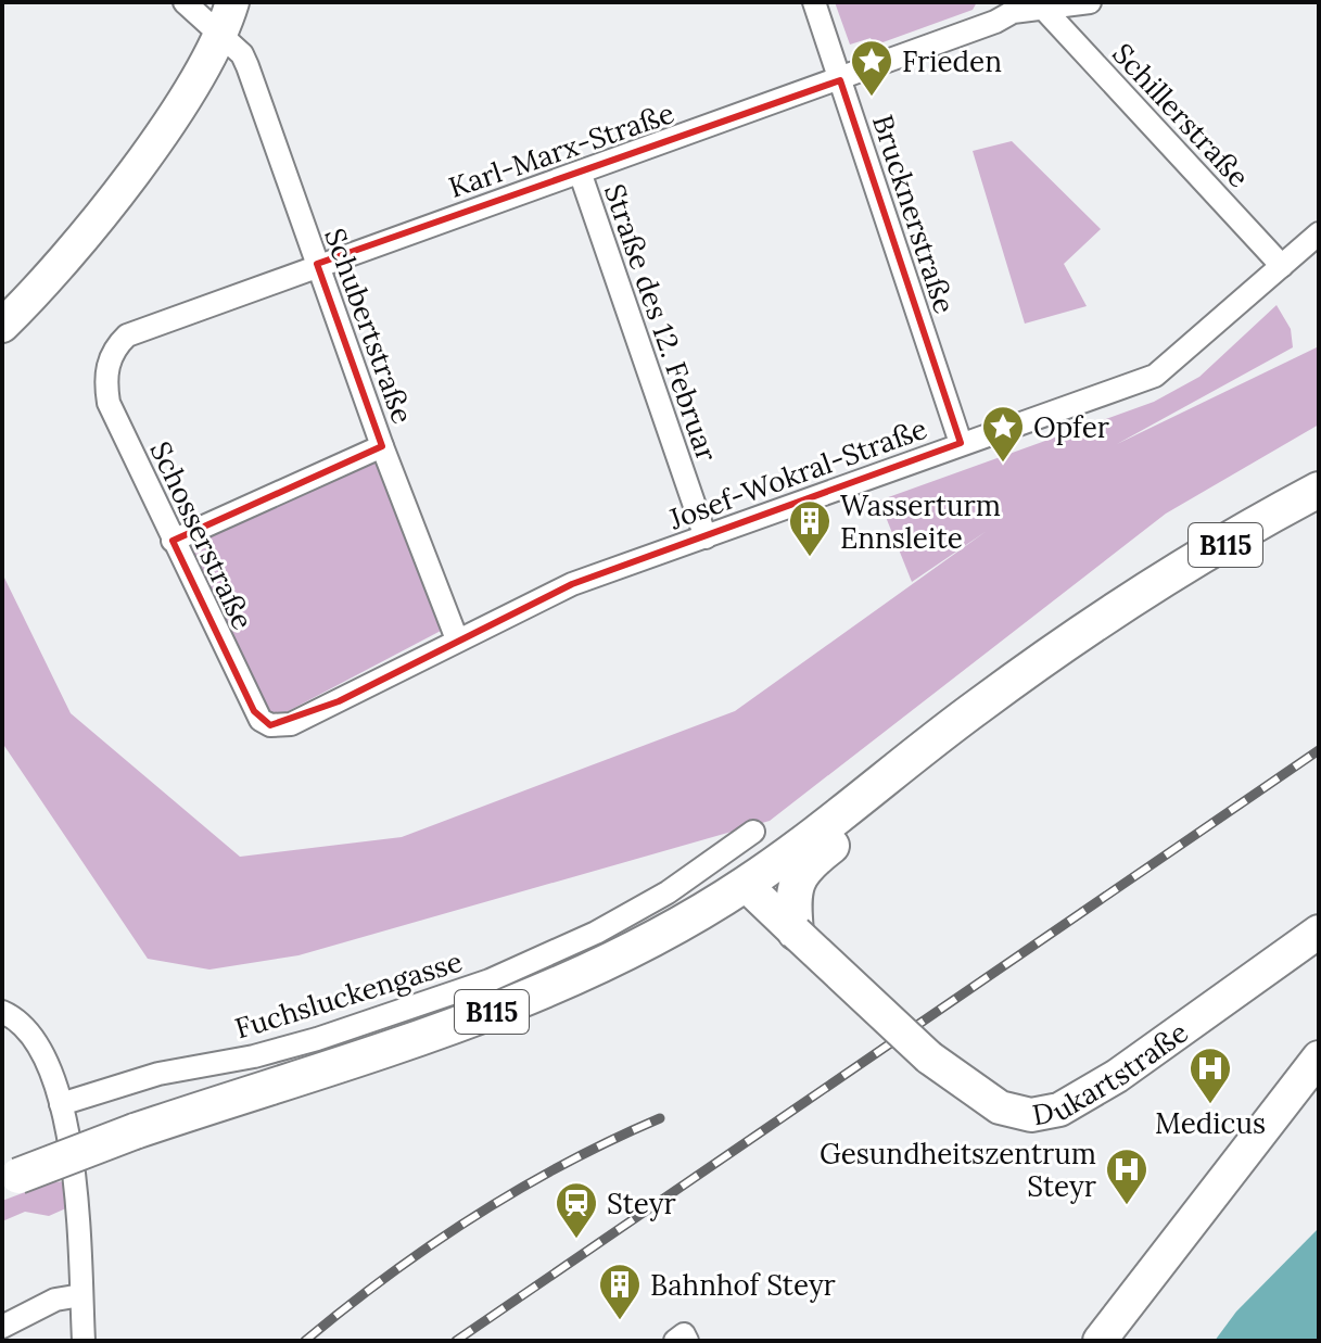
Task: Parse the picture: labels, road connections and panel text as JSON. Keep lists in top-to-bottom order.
{
  "streets": {
    "main road": ["B115"],
    "street": [
      "Schillerstraße",
      "Karl-Marx-Straße",
      "Brucknerstraße",
      "Straße des 12. Februar",
      "Schubertstraße",
      "Josef-Wokral-Straße",
      "Schosserstraße",
      "Fuchsluckengasse",
      "Dukartstraße"
    ]
  },
  "crossings": [
    ["Schillerstraße", "Karl-Marx-Straße"],
    ["Schillerstraße", "Josef-Wokral-Straße"],
    ["Karl-Marx-Straße", "Brucknerstraße"],
    ["Karl-Marx-Straße", "Straße des 12. Februar"],
    ["Karl-Marx-Straße", "Schubertstraße"],
    ["Karl-Marx-Straße", "Schosserstraße"],
    ["Brucknerstraße", "Josef-Wokral-Straße"],
    ["Straße des 12. Februar", "Josef-Wokral-Straße"],
    ["Schubertstraße", "Josef-Wokral-Straße"],
    ["Josef-Wokral-Straße", "Schosserstraße"],
    ["B115", "Dukartstraße"]
  ],
  "places": {
    "place": ["Frieden", "Opfer"],
    "building": ["Wasserturm Ennsleite", "Bahnhof Steyr"],
    "hospital": ["Medicus", "Gesundheitszentrum Steyr"],
    "station": ["Steyr"]
  }
}
